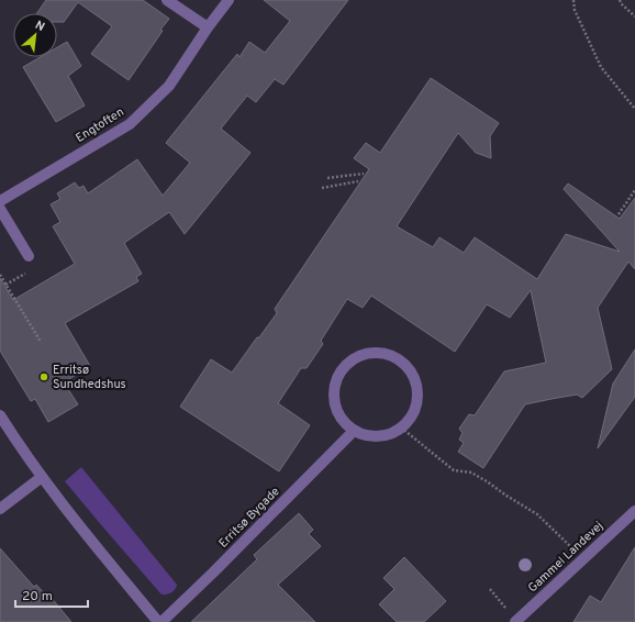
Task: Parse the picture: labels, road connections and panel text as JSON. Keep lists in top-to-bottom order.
{
  "streets": {
    "street": ["Engtoften", "Erritsø Bygade", "Gammel Landevej"]
  },
  "places": ["Erritsø Sundhedshus"],
  "scale_bar": "20 m",
  "north": "top right"
}
